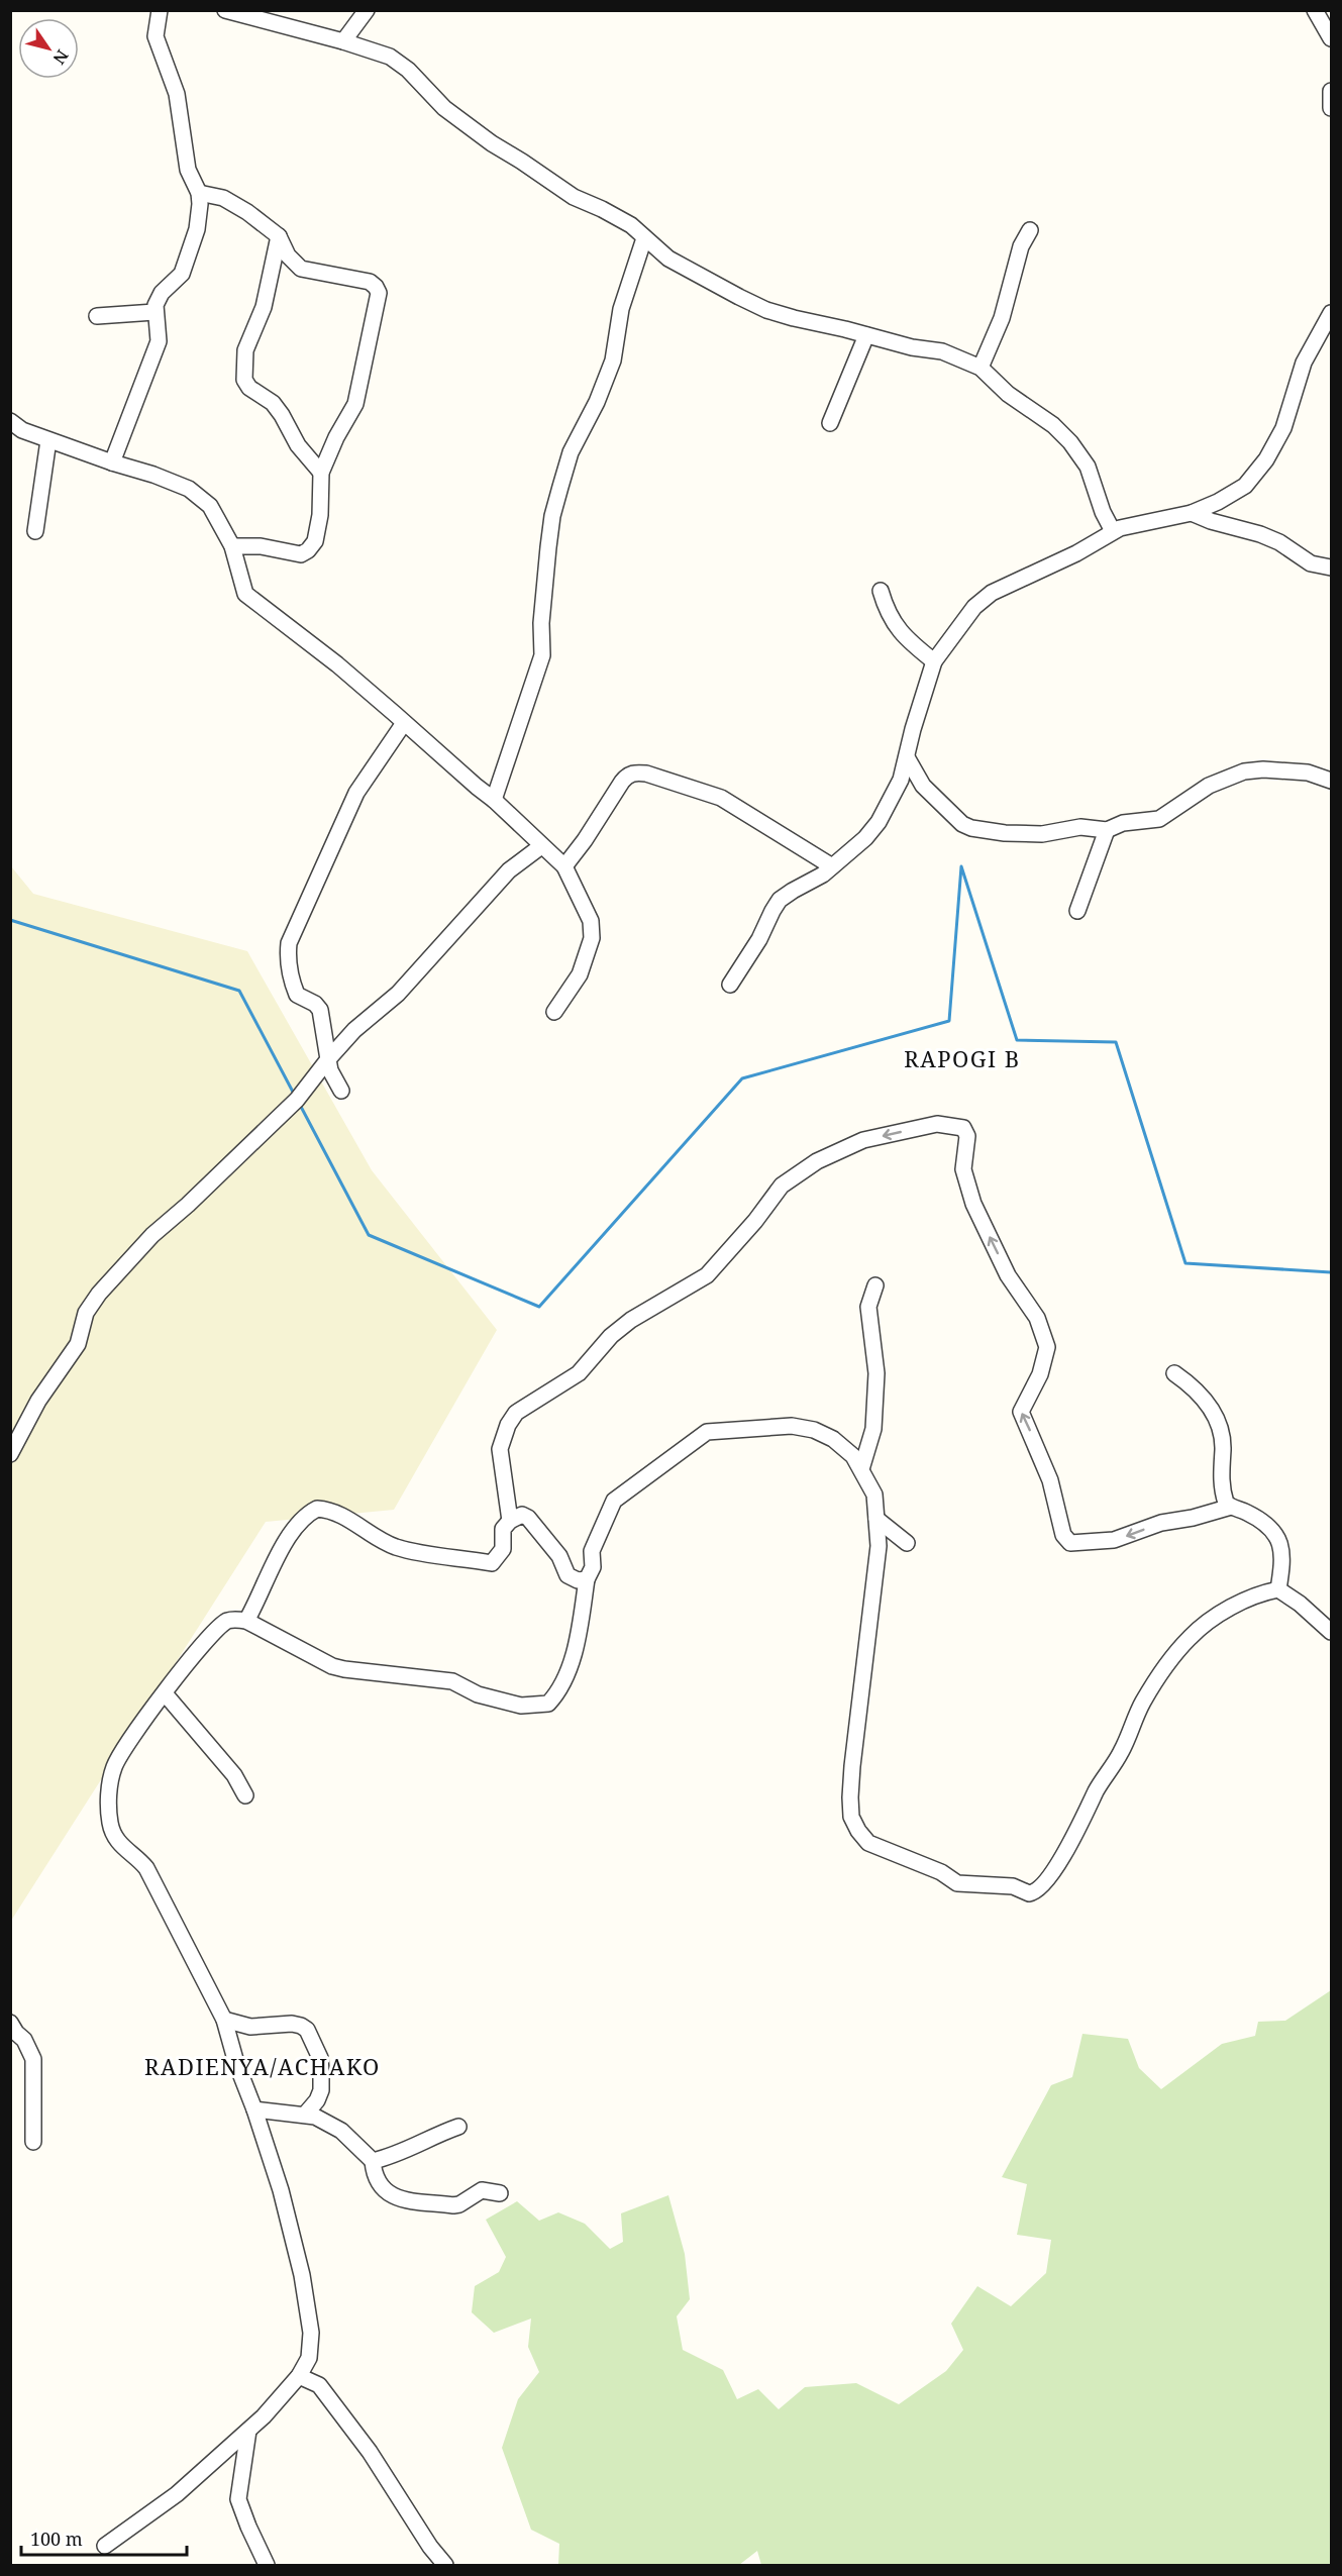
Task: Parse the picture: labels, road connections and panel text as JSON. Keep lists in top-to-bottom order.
{
  "districts": ["RAPOGI B", "RADIENYA/ACHAKO"],
  "scale_bar": "100 m",
  "north": "bottom right"
}
